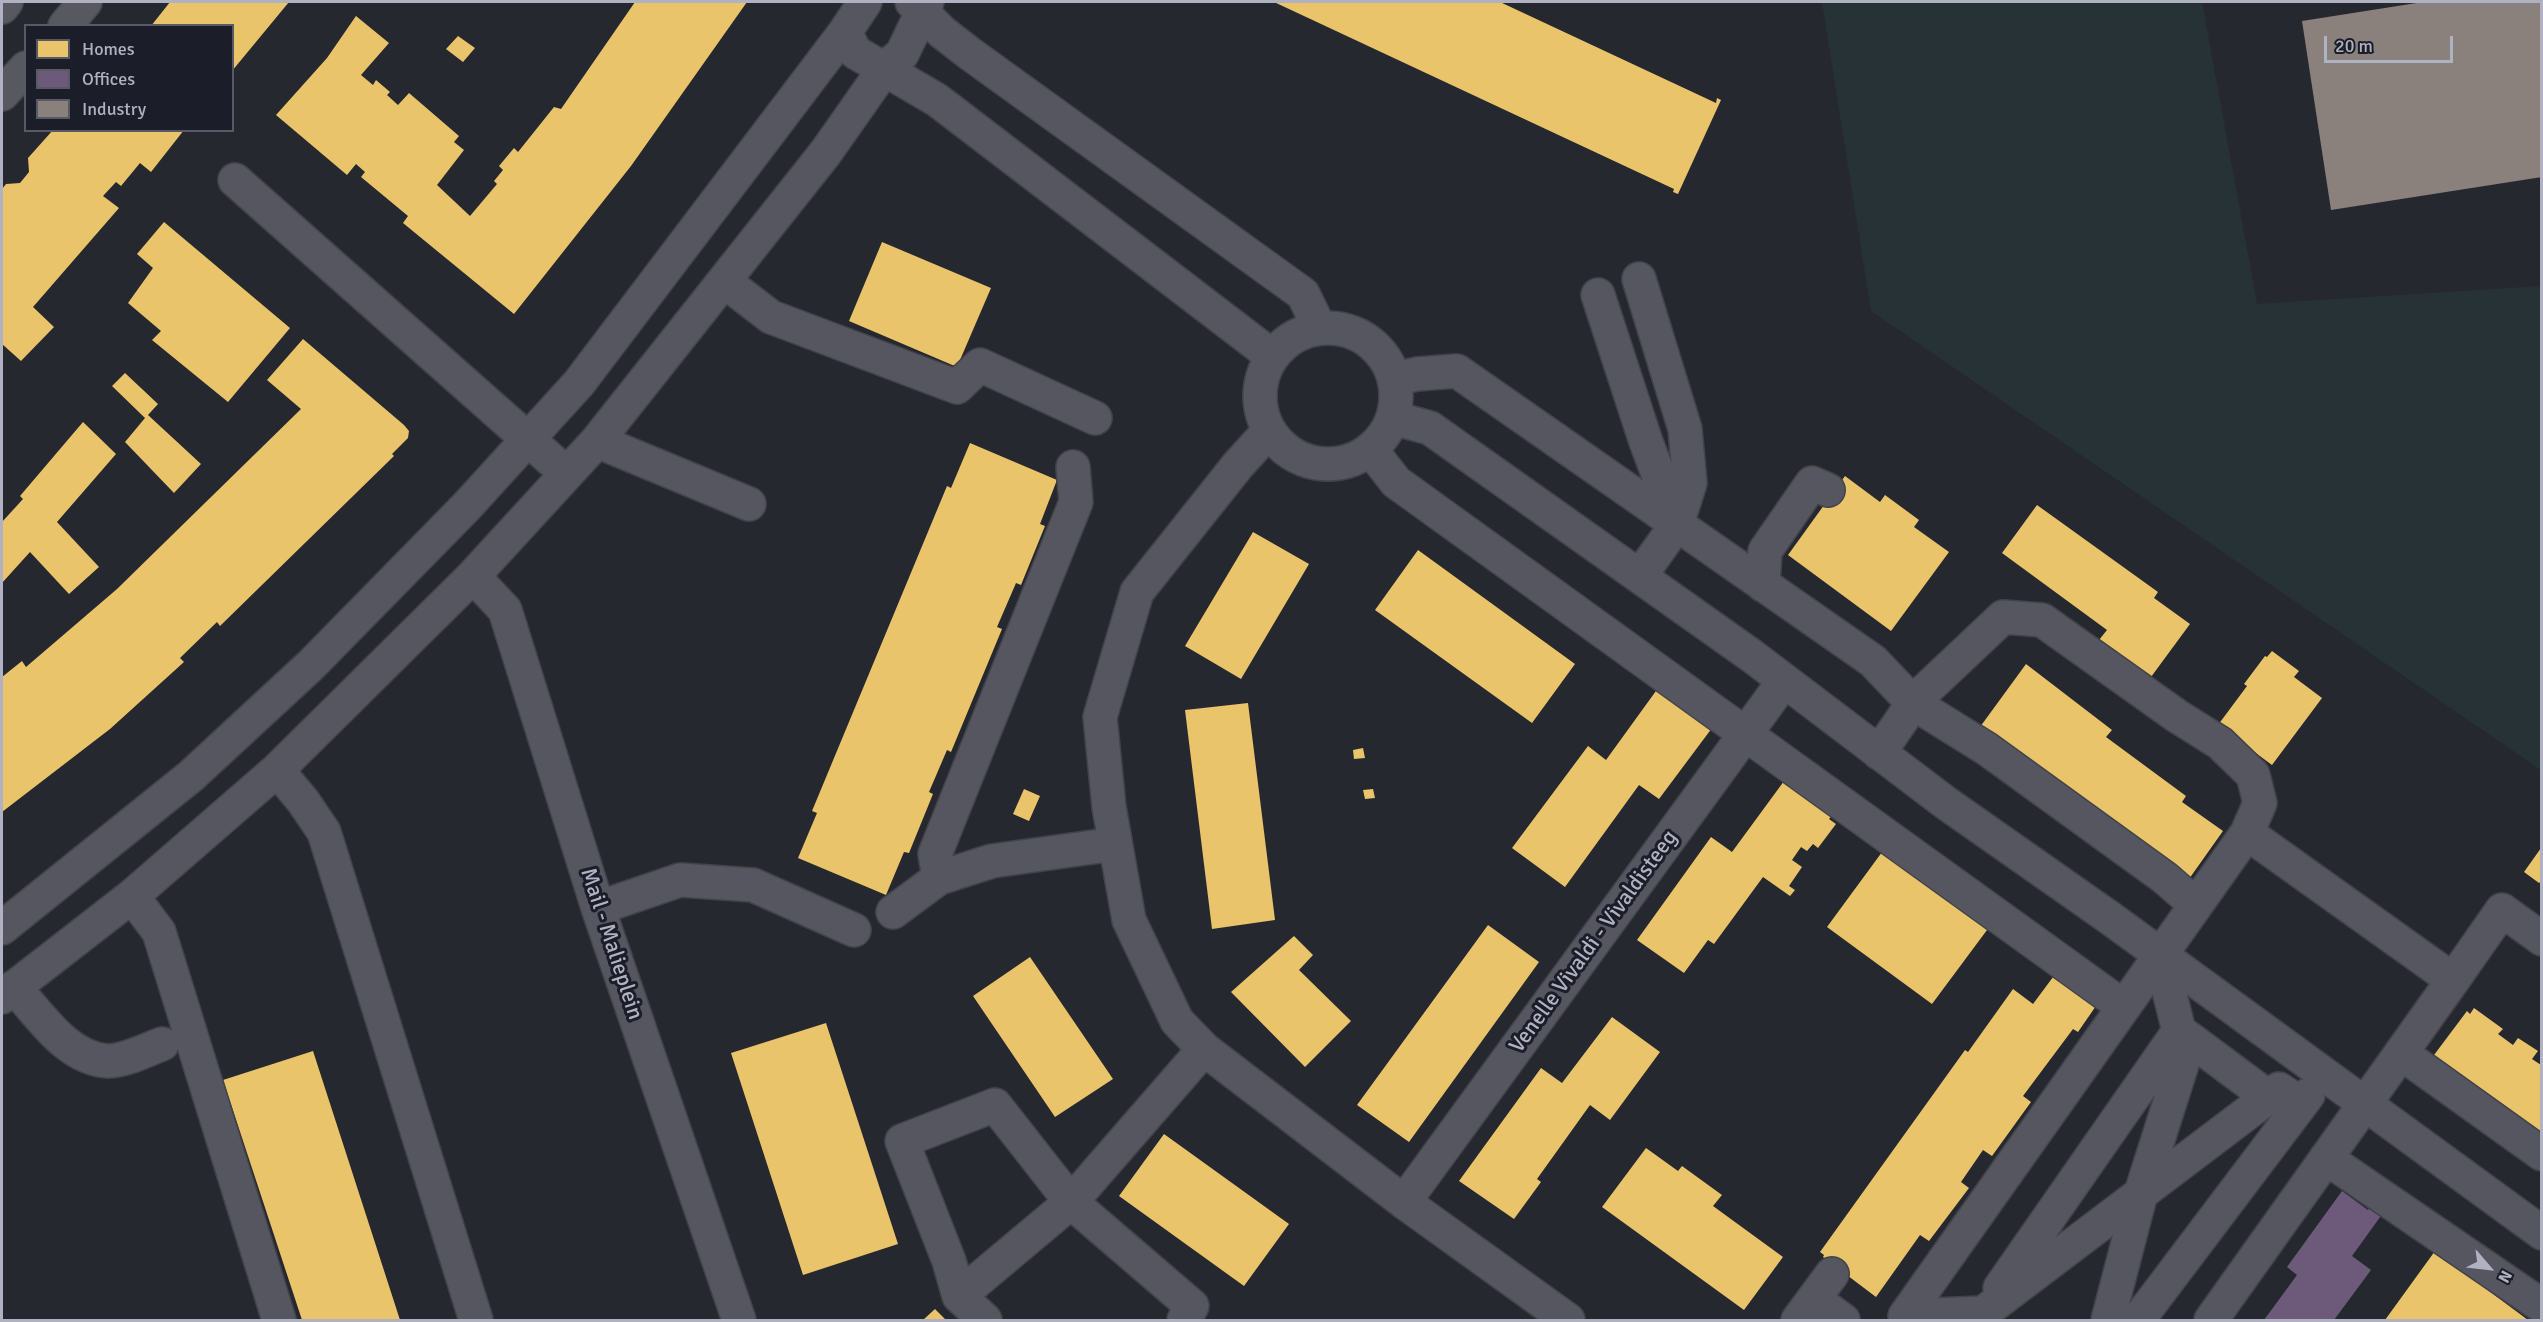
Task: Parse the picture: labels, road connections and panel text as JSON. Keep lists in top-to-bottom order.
{
  "streets": {
    "street": ["Venelle Vivaldi - Vivaldisteeg", "Mail - Malieplein"]
  },
  "legend": ["Homes", "Offices", "Industry"],
  "scale_bar": "20 m",
  "north": "bottom right"
}
